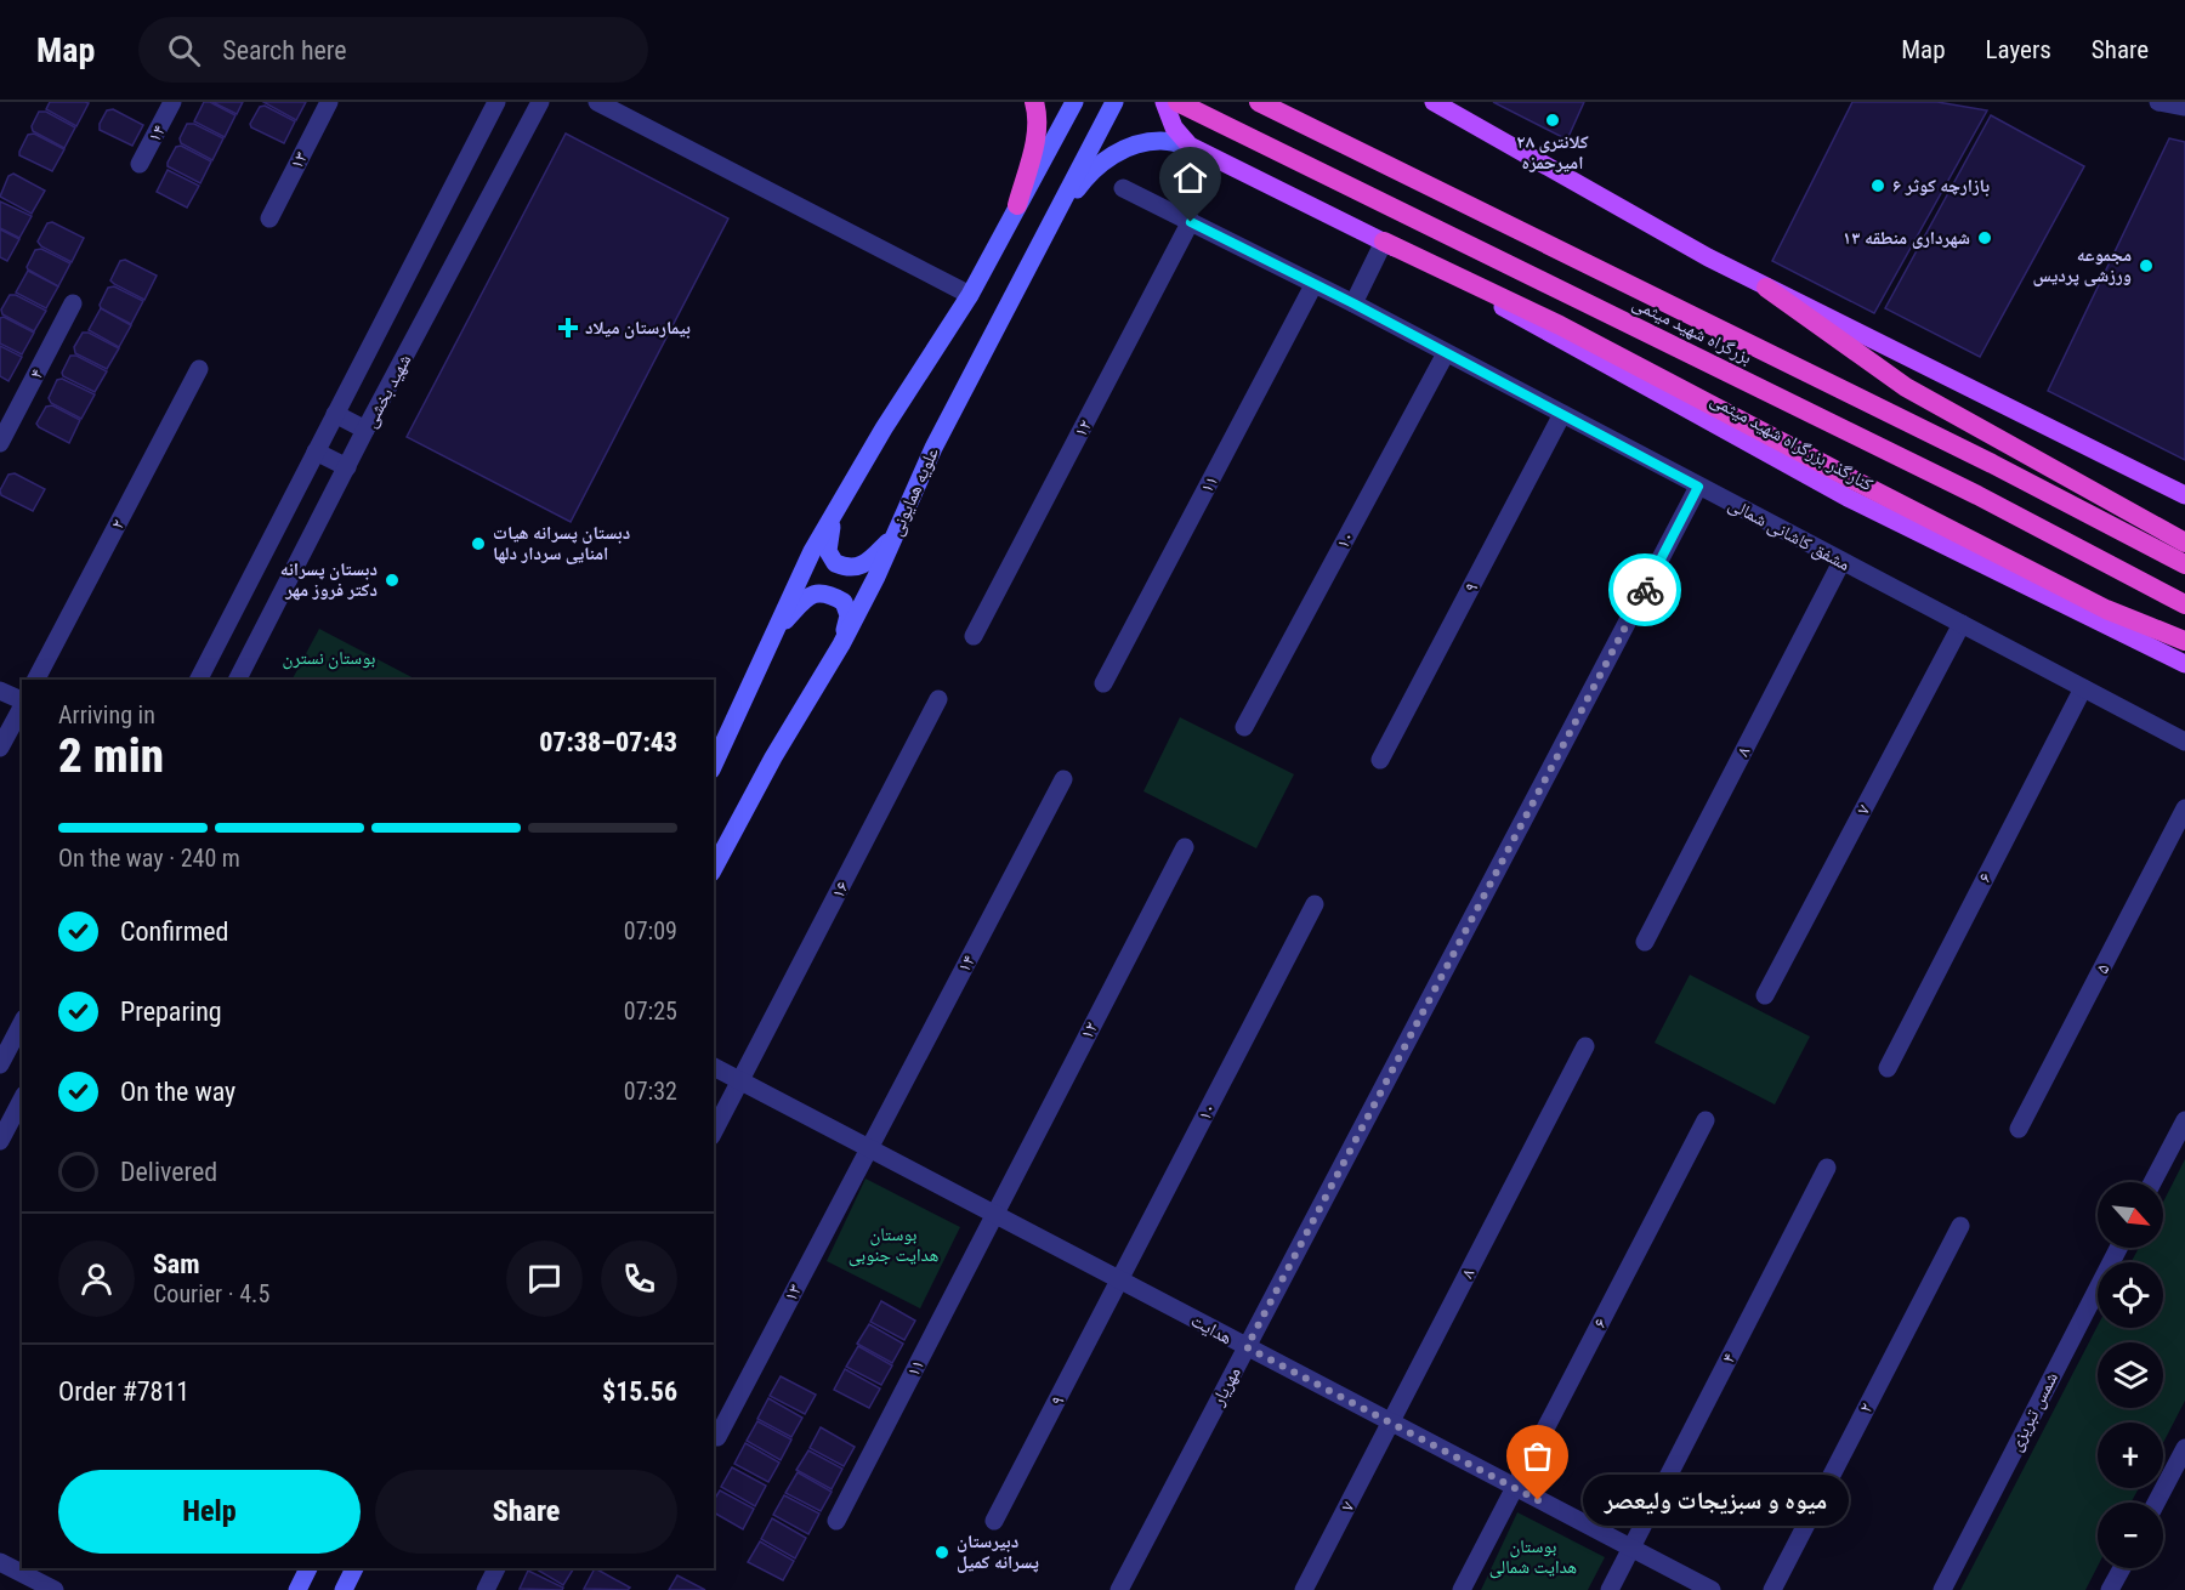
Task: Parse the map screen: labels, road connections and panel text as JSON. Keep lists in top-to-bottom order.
{
  "streets": {
    "highway": ["بزرگراه شهید میثمی"],
    "main road": ["کنارگذر بزرگراه شهید میثمی", "علویه همایونی"],
    "street": [
      "۱۴",
      "۱۳",
      "۴",
      "شهید بخشی",
      "۱۲",
      "۱۱",
      "۲",
      "مشفق کاشانی شمالی",
      "۱۰",
      "۹",
      "۸",
      "۷",
      "۶",
      "۱۶",
      "۵",
      "هدایت",
      "مهریار",
      "شمس تبریزی"
    ]
  },
  "crossings": [
    ["۱۴", "۱۳"],
    ["۱۴", "هدایت"],
    ["۱۳", "هدایت"],
    ["۴", "هدایت"],
    ["۱۲", "۱۱"],
    ["۱۲", "مشفق کاشانی شمالی"],
    ["۱۲", "هدایت"],
    ["۱۱", "مشفق کاشانی شمالی"],
    ["۱۱", "هدایت"],
    ["مشفق کاشانی شمالی", "۱۰"],
    ["مشفق کاشانی شمالی", "۹"],
    ["مشفق کاشانی شمالی", "۸"],
    ["مشفق کاشانی شمالی", "۷"],
    ["مشفق کاشانی شمالی", "۶"],
    ["مشفق کاشانی شمالی", "مهریار"],
    ["۱۰", "۹"],
    ["۱۰", "هدایت"],
    ["۹", "هدایت"],
    ["۸", "۷"],
    ["۸", "هدایت"],
    ["۷", "هدایت"],
    ["۶", "هدایت"],
    ["۱۶", "هدایت"],
    ["هدایت", "مهریار"]
  ],
  "parks": ["بوستان نسترن", "بوستان هدایت جنوبی", "بوستان هدایت شمالی"],
  "places": {
    "other": [
      "کلانتری ۲۸ امیرحمزه",
      "بازارچه کوثر ۶",
      "شهرداری منطقه ۱۳",
      "مجموعه ورزشی پردیس",
      "دبستان پسرانه هیات امنایی سردار دلها",
      "دبستان پسرانه دکتر فروز مهر",
      "میوه و سبزیجات ولیعصر",
      "دبیرستان پسرانه کمیل"
    ],
    "health": ["بیمارستان میلاد"]
  },
  "north": "bottom right",
  "page": {
    "header": "Map",
    "search": "Search here",
    "nav": ["Map", "Layers", "Share"],
    "heading": ["2 min", "Arriving in", "07:38–07:43"],
    "panel": [
      "Sam",
      "Courier · 4.5",
      "Order #7811",
      "$15.56"
    ],
    "bar": "On the way · 240 m",
    "list": [
      ["Confirmed", "07:09"],
      ["Preparing", "07:25"],
      ["On the way", "07:32"],
      "Delivered"
    ],
    "map_buttons": ["+", "−"],
    "buttons": ["Help", "Share"],
    "bubble": "میوه و سبزیجات ولیعصر"
  }
}
